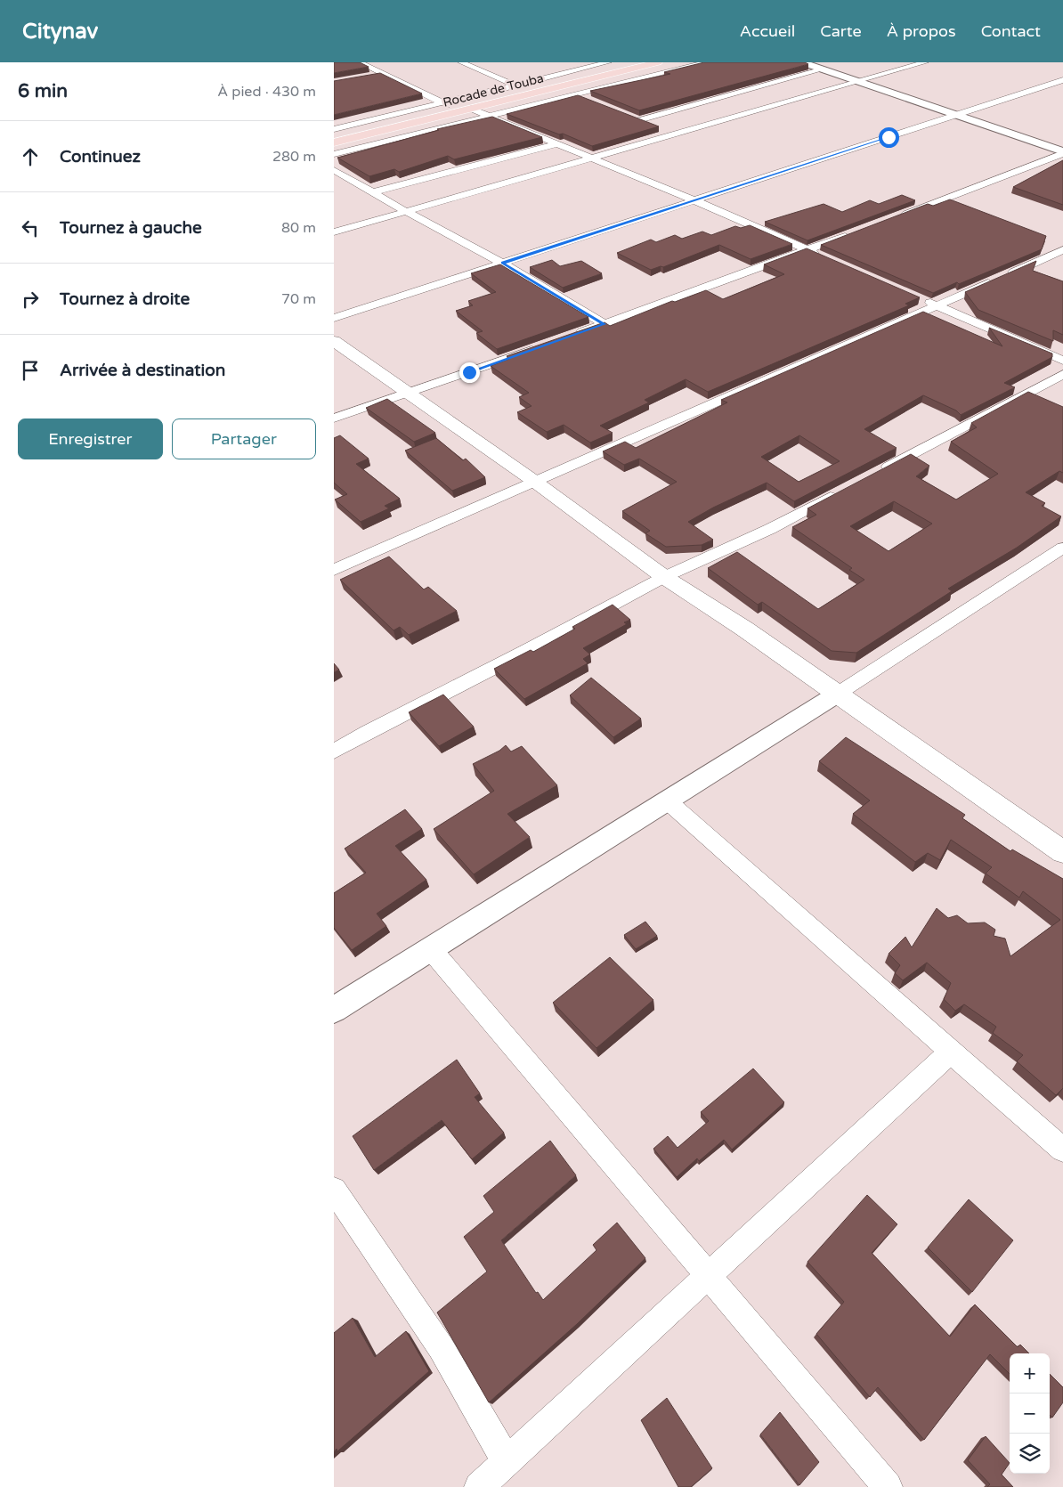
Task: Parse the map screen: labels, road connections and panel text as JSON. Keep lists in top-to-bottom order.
{
  "streets": {
    "main road": ["Rocade de Touba"]
  },
  "page": {
    "header": "Citynav",
    "nav": [
      "Accueil",
      "Carte",
      "À propos",
      "Contact"
    ],
    "heading": ["6 min", "À pied · 430 m"],
    "list": [
      ["Continuez", "280 m"],
      ["Tournez à gauche", "80 m"],
      ["Tournez à droite", "70 m"],
      "Arrivée à destination"
    ],
    "buttons": ["Enregistrer", "Partager"],
    "map_buttons": ["+", "−"]
  }
}
